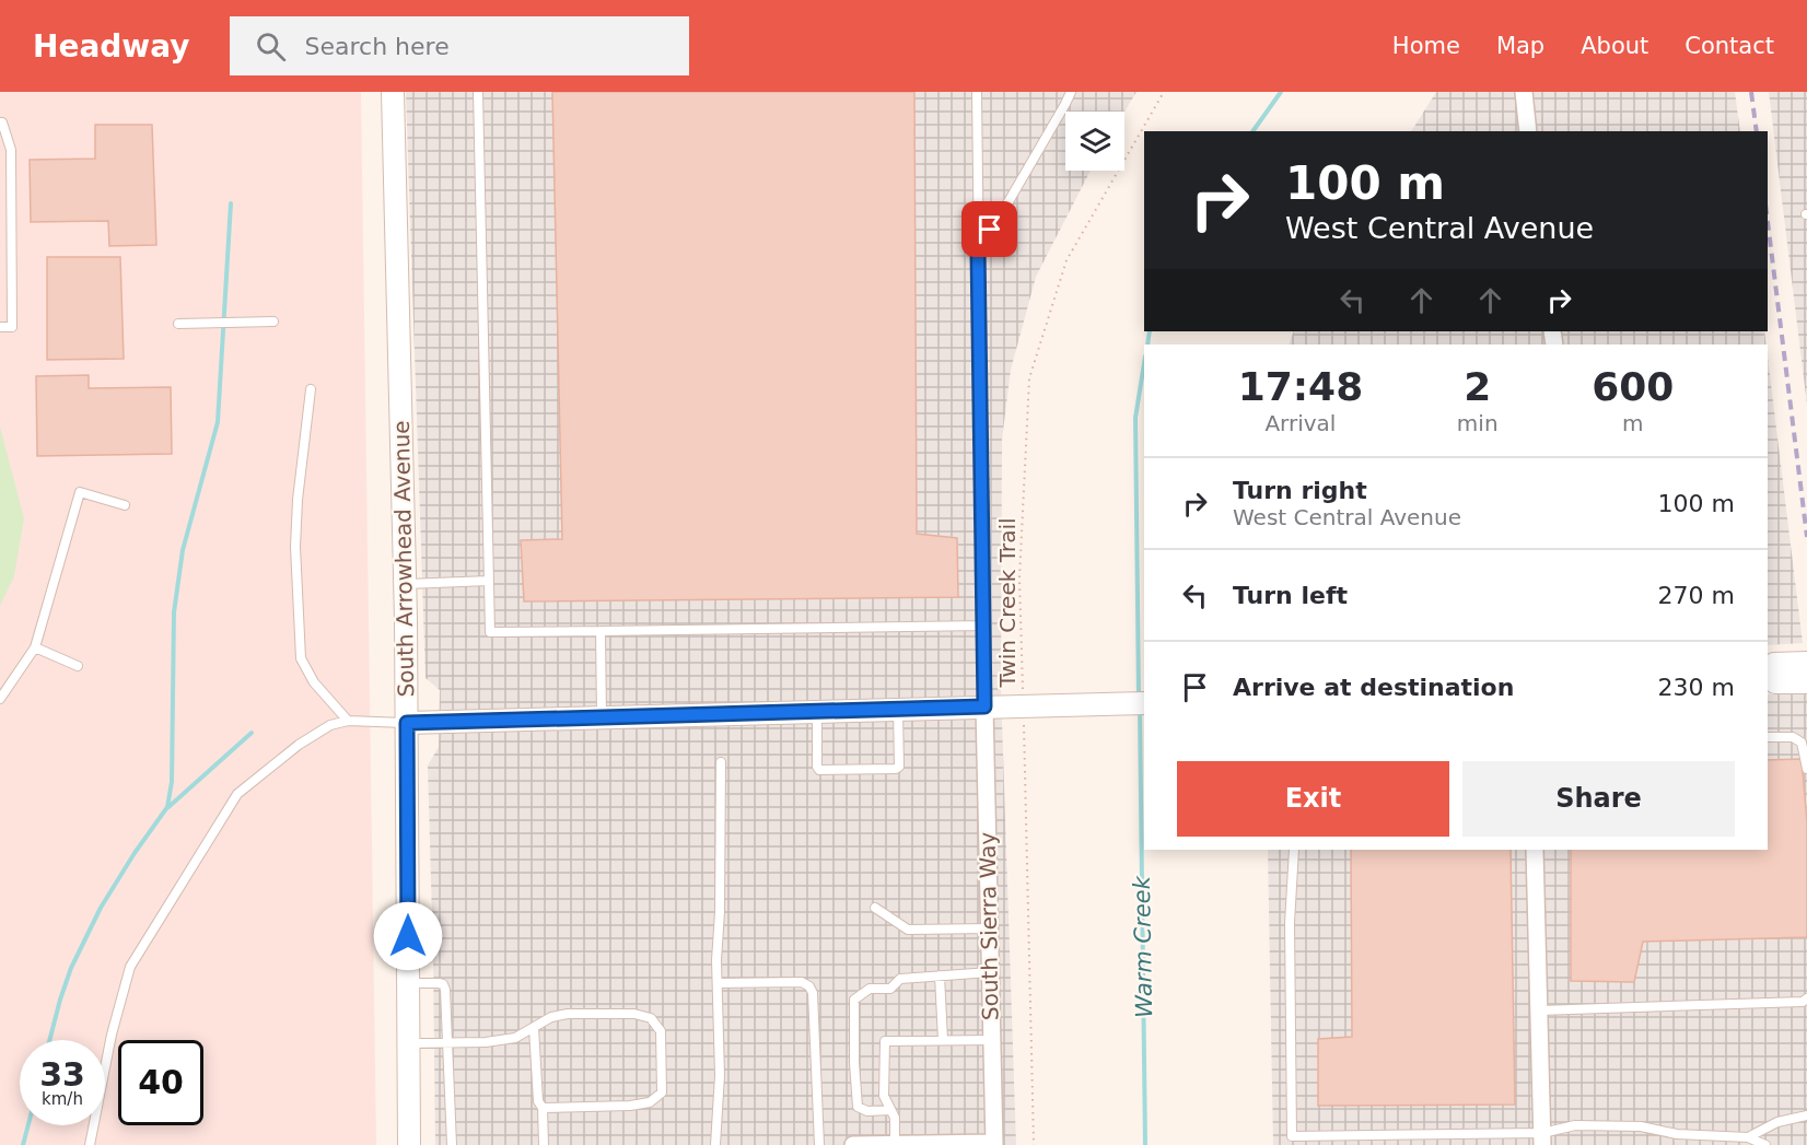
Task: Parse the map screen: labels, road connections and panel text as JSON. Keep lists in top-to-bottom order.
{
  "streets": {
    "street": ["South Arrowhead Avenue", "South Sierra Way"],
    "path": ["Twin Creek Trail"]
  },
  "water": ["Warm Creek"],
  "page": {
    "header": "Headway",
    "search": "Search here",
    "nav": [
      "Home",
      "Map",
      "About",
      "Contact"
    ],
    "turn": ["100 m", "West Central Avenue"],
    "eta": [
      "17:48",
      "Arrival",
      "2",
      "min",
      "600",
      "m"
    ],
    "list": [
      {
        "name": "Turn right",
        "note": "West Central Avenue",
        "value": "100 m"
      },
      {
        "name": "Turn left",
        "value": "270 m"
      },
      {
        "name": "Arrive at destination",
        "value": "230 m"
      }
    ],
    "buttons": ["Exit", "Share"],
    "speed": "33 km/h",
    "limit": "40"
  }
}
